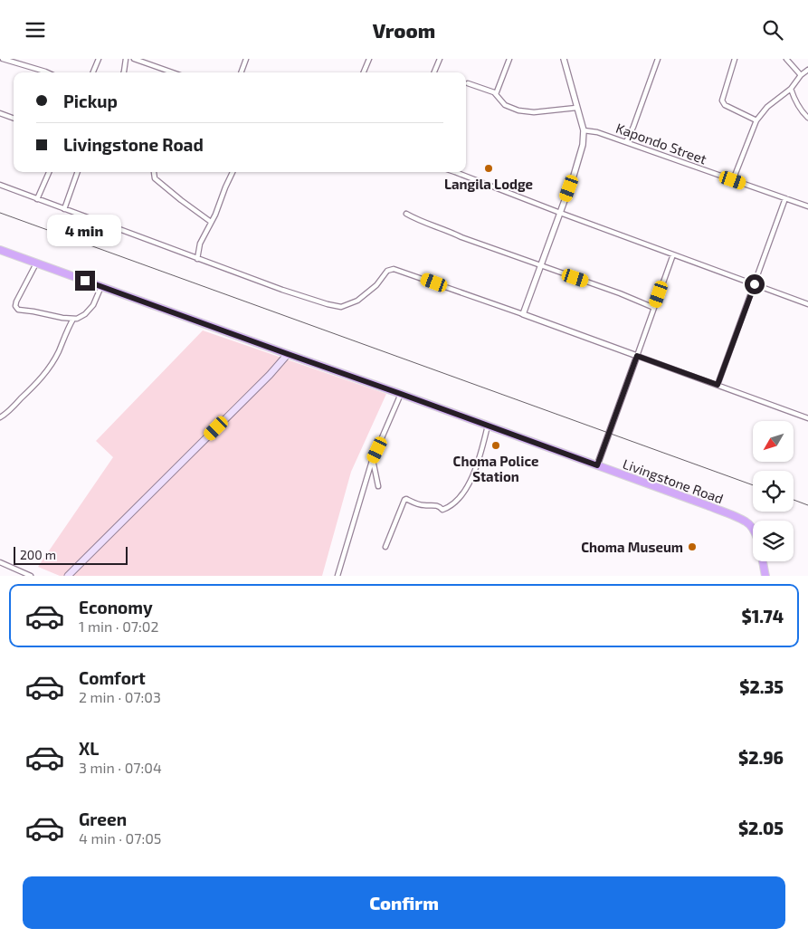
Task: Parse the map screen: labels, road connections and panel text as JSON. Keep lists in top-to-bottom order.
{
  "streets": {
    "highway": ["Livingstone Road"],
    "street": ["Kapondo Street"]
  },
  "places": ["Langila Lodge", "Choma Police Station", "Choma Museum"],
  "scale_bar": "200 m",
  "north": "bottom left",
  "page": {
    "header": "Vroom",
    "banner": ["Pickup", "Livingstone Road"],
    "bubble": "4 min",
    "scale": "200 m",
    "list": [
      {
        "name": "Economy",
        "note": "1 min · 07:02",
        "value": "$1.74"
      },
      {
        "name": "Comfort",
        "note": "2 min · 07:03",
        "value": "$2.35"
      },
      {
        "name": "XL",
        "note": "3 min · 07:04",
        "value": "$2.96"
      },
      {
        "name": "Green",
        "note": "4 min · 07:05",
        "value": "$2.05"
      }
    ],
    "buttons": "Confirm"
  }
}
